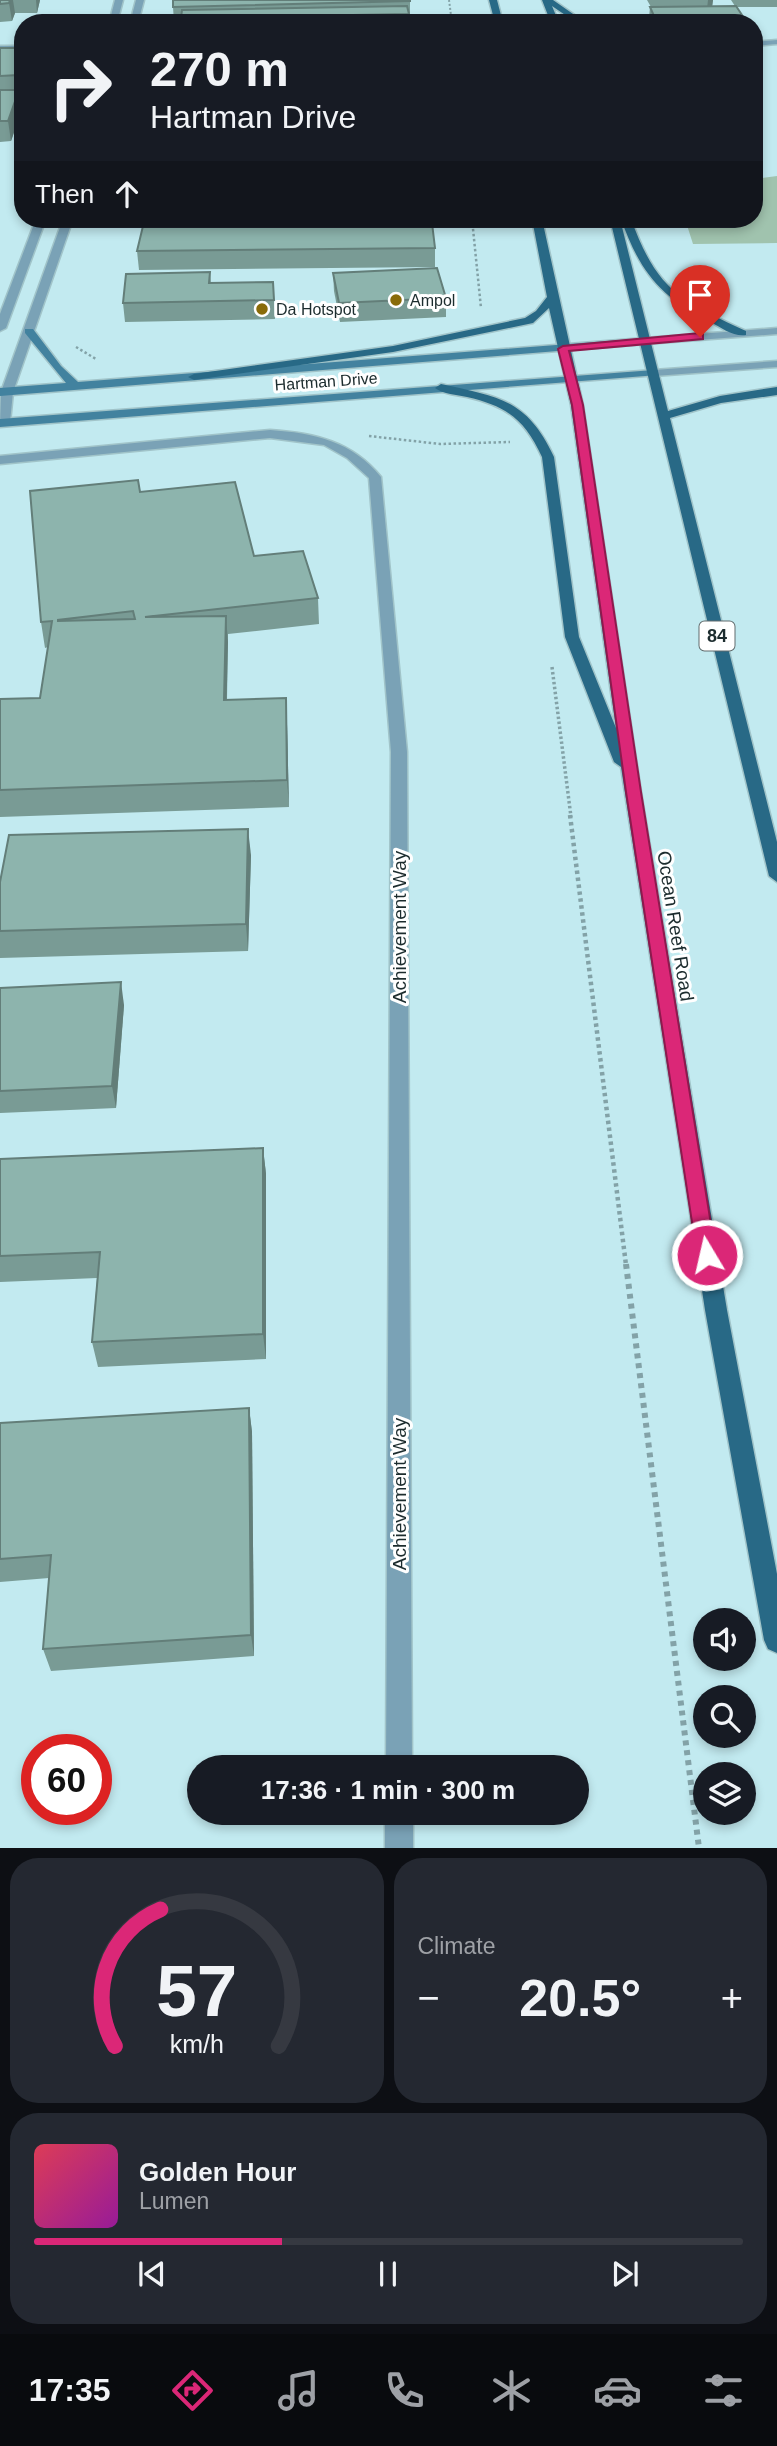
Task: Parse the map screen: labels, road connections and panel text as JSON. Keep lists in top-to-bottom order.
{
  "streets": {
    "main road": ["Hartman Drive", "84", "Ocean Reef Road"],
    "street": ["Achievement Way"]
  },
  "crossings": [
    ["Hartman Drive", "84"],
    ["Hartman Drive", "Ocean Reef Road"]
  ],
  "places": ["Ampol", "Da Hotspot"],
  "page": {
    "turn": ["270 m", "Hartman Drive"],
    "then": "Then",
    "limit": "60",
    "trip": "17:36 · 1 min · 300 m",
    "tile": "Climate",
    "heat": ["−", "20.5°", "+"],
    "song": ["Golden Hour", "Lumen"],
    "tabs": "17:35",
    "gauge": ["57", "km/h"]
  }
}
